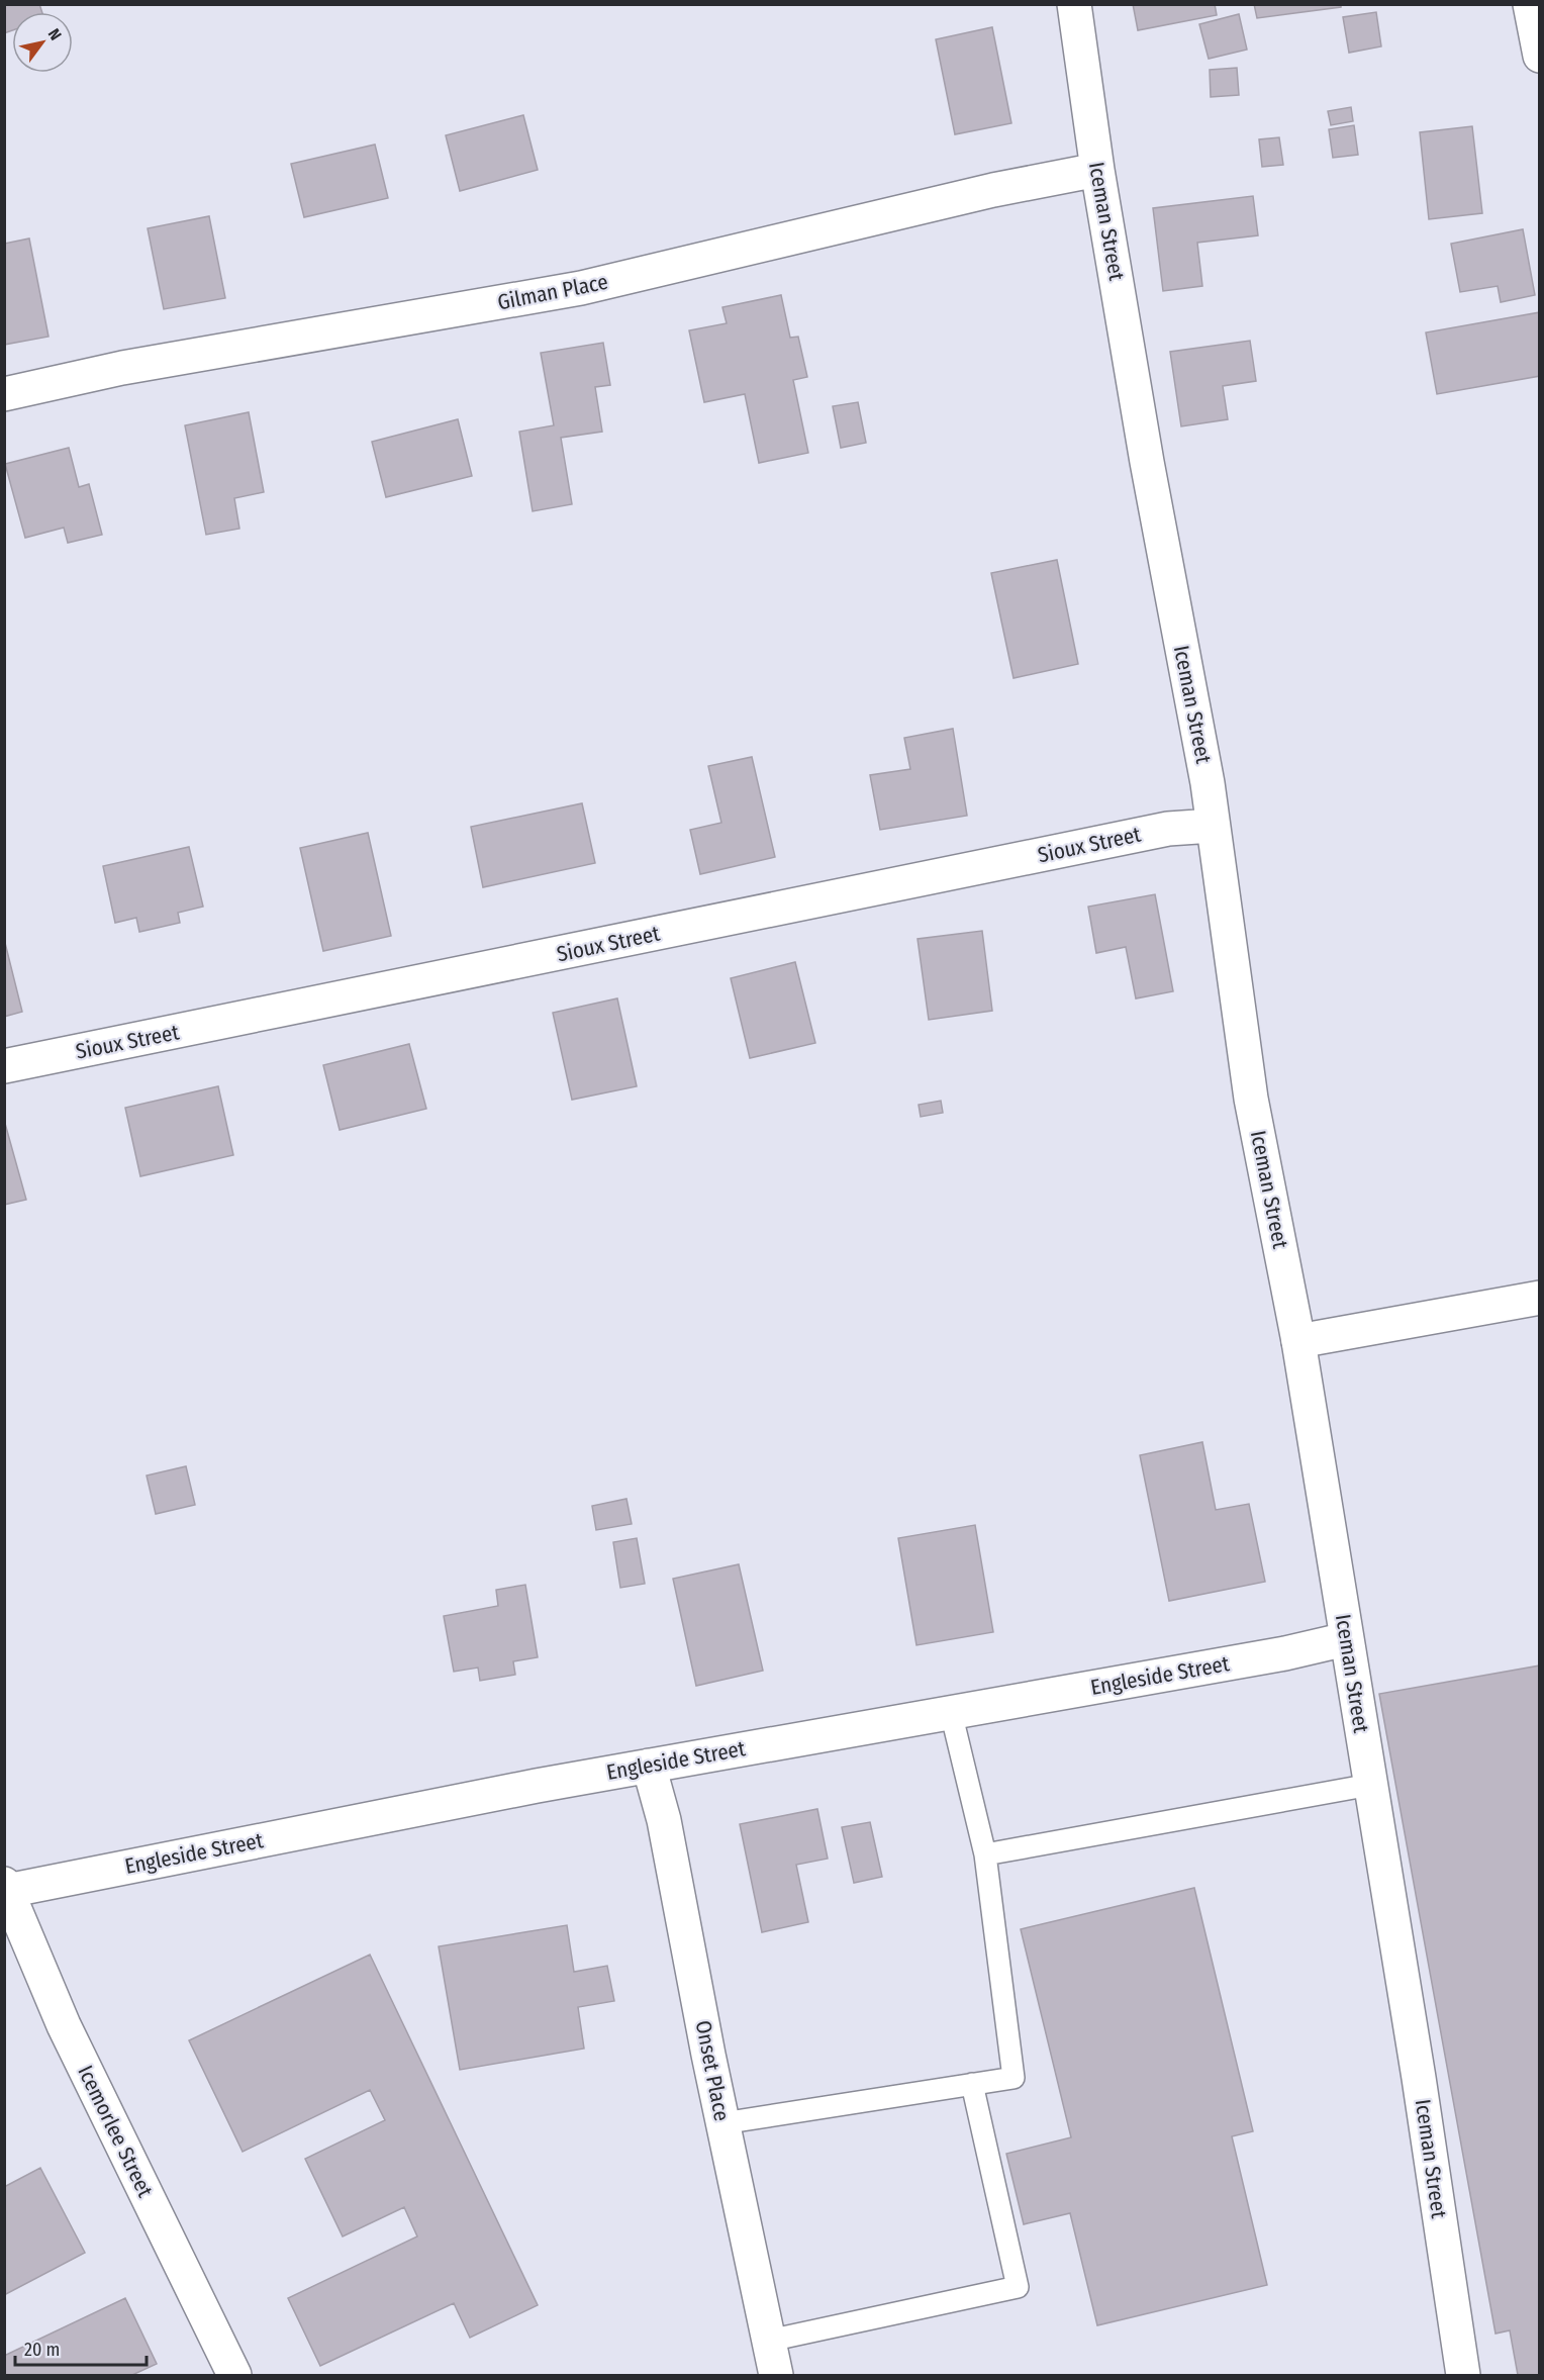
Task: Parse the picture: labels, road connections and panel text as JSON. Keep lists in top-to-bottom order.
{
  "streets": {
    "street": [
      "Iceman Street",
      "Gilman Place",
      "Sioux Street",
      "Engleside Street",
      "Onset Place",
      "Icemorlee Street"
    ]
  },
  "crossings": [
    ["Iceman Street", "Gilman Place"],
    ["Iceman Street", "Sioux Street"],
    ["Iceman Street", "Engleside Street"],
    ["Engleside Street", "Onset Place"],
    ["Engleside Street", "Icemorlee Street"]
  ],
  "scale_bar": "20 m",
  "north": "top right"
}
